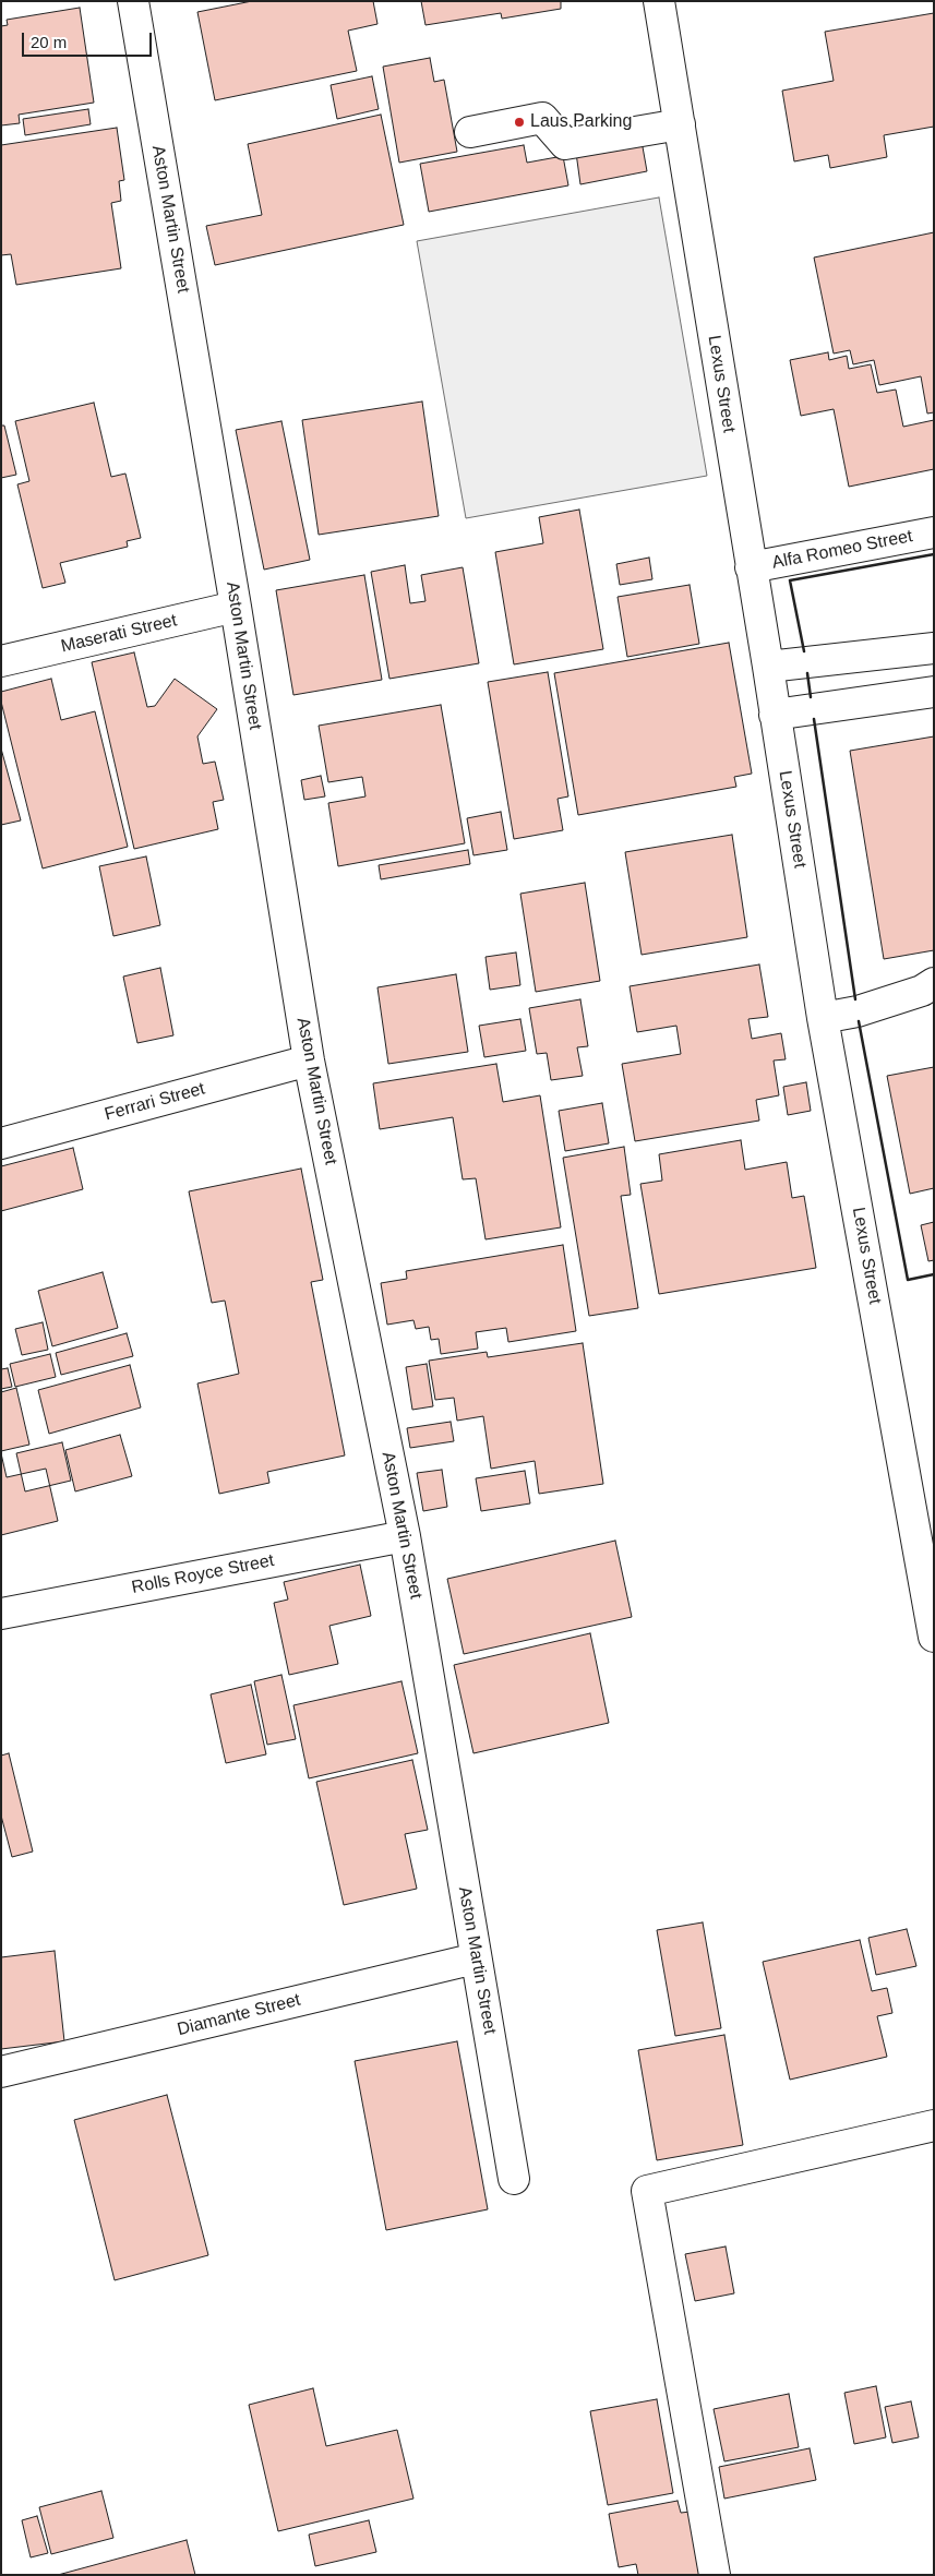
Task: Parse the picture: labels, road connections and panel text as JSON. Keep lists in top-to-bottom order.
{
  "streets": {
    "street": [
      "Aston Martin Street",
      "Lexus Street",
      "Alfa Romeo Street",
      "Maserati Street",
      "Ferrari Street",
      "Rolls Royce Street",
      "Diamante Street"
    ]
  },
  "crossings": [
    ["Aston Martin Street", "Maserati Street"],
    ["Aston Martin Street", "Ferrari Street"],
    ["Aston Martin Street", "Rolls Royce Street"],
    ["Aston Martin Street", "Diamante Street"],
    ["Lexus Street", "Alfa Romeo Street"]
  ],
  "places": ["Laus Parking"],
  "scale_bar": "20 m"
}
